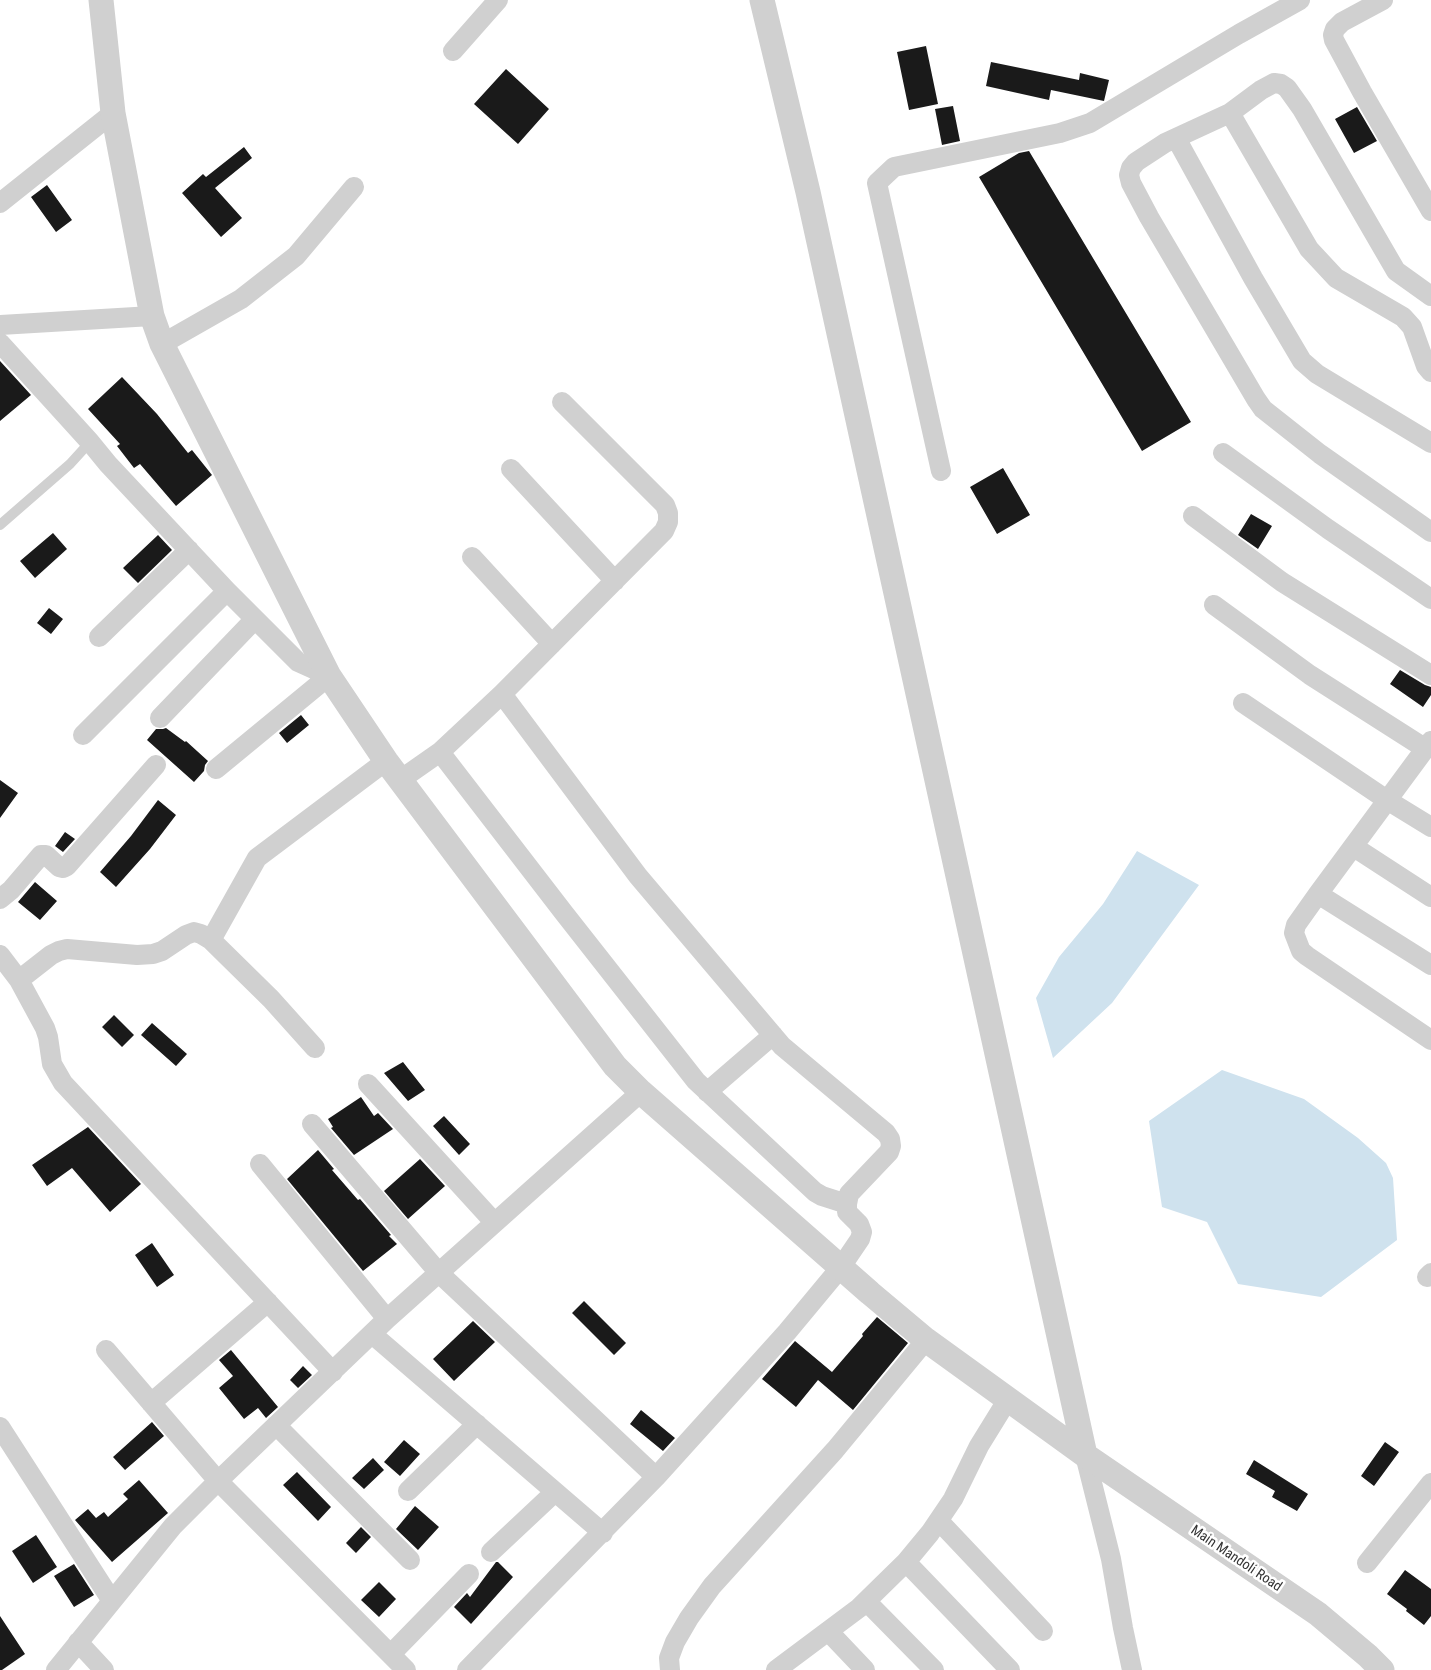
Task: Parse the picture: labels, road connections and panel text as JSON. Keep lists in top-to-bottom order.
{
  "streets": {
    "street": ["Main Mandoli Road"]
  }
}
